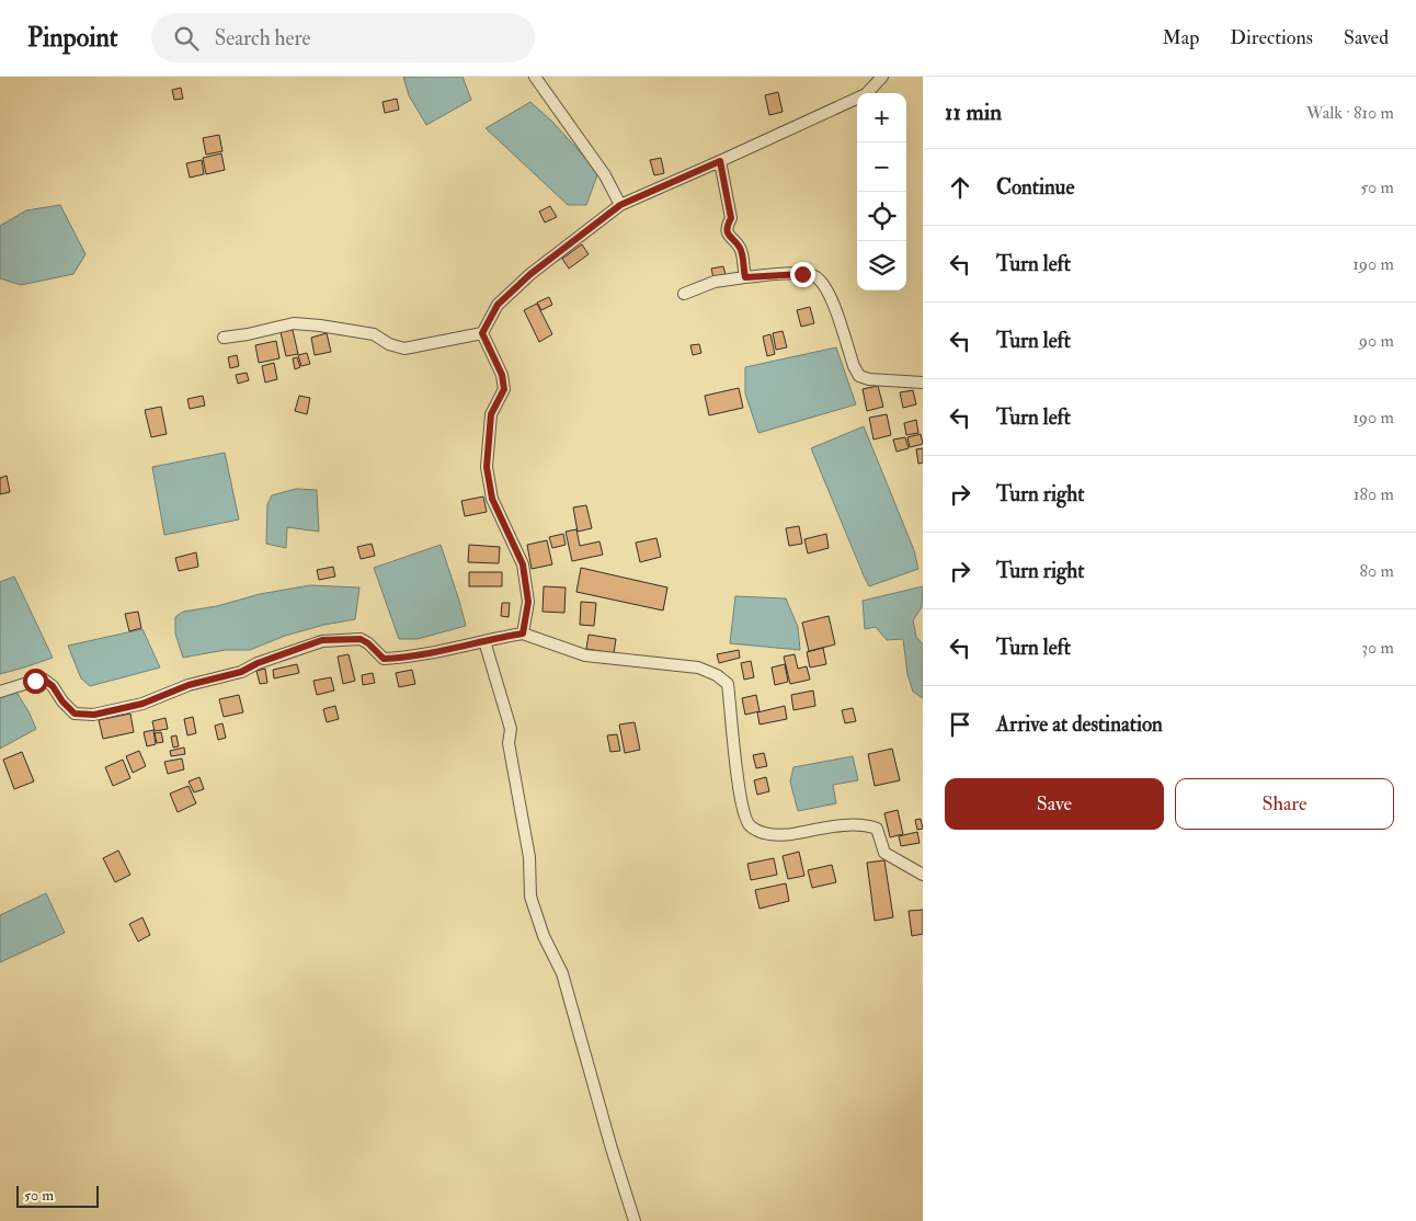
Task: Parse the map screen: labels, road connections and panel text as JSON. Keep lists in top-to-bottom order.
{
  "scale_bar": "50 m",
  "page": {
    "header": "Pinpoint",
    "search": "Search here",
    "nav": ["Map", "Directions", "Saved"],
    "heading": ["11 min", "Walk · 810 m"],
    "map_buttons": ["+", "−"],
    "list": [
      ["Continue", "50 m"],
      ["Turn left", "190 m"],
      ["Turn left", "90 m"],
      ["Turn left", "190 m"],
      ["Turn right", "180 m"],
      ["Turn right", "80 m"],
      ["Turn left", "30 m"],
      "Arrive at destination"
    ],
    "buttons": ["Save", "Share"],
    "scale": "50 m"
  }
}
